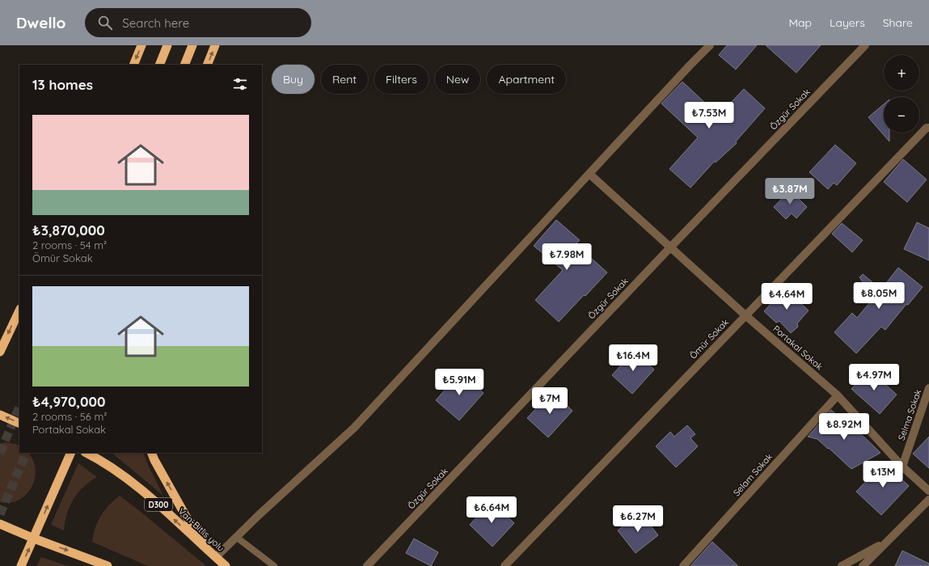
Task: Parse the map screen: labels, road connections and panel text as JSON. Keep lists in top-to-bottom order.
{
  "streets": {
    "highway": ["D300", "Van-Bitlis yolu"],
    "street": [
      "Özgür Sokak",
      "Ömür Sokak",
      "Portakal Sokak",
      "Selma Sokak",
      "Selam Sokak"
    ]
  },
  "crossings": [
    ["Özgür Sokak", "Portakal Sokak"],
    ["Ömür Sokak", "Portakal Sokak"],
    ["Portakal Sokak", "Selma Sokak"],
    ["Portakal Sokak", "Selam Sokak"]
  ],
  "page": {
    "header": "Dwello",
    "search": "Search here",
    "nav": ["Map", "Layers", "Share"],
    "map_buttons": ["+", "−"],
    "chip": [
      "Buy",
      "Rent",
      "Filters",
      "New",
      "Apartment"
    ],
    "heading": "13 homes",
    "price": [
      "₺7.53M",
      "₺3.87M",
      "₺7.98M",
      "₺8.05M",
      "₺4.64M",
      "₺16.4M",
      "₺4.97M",
      "₺5.91M",
      "₺7M",
      "₺8.92M",
      "₺13M",
      "₺6.64M",
      "₺6.27M"
    ],
    "list": [
      {
        "name": "₺3,870,000",
        "note": "2 rooms · 54 m² · Ömür Sokak"
      },
      {
        "name": "₺4,970,000",
        "note": "2 rooms · 56 m² · Portakal Sokak"
      }
    ]
  }
}
